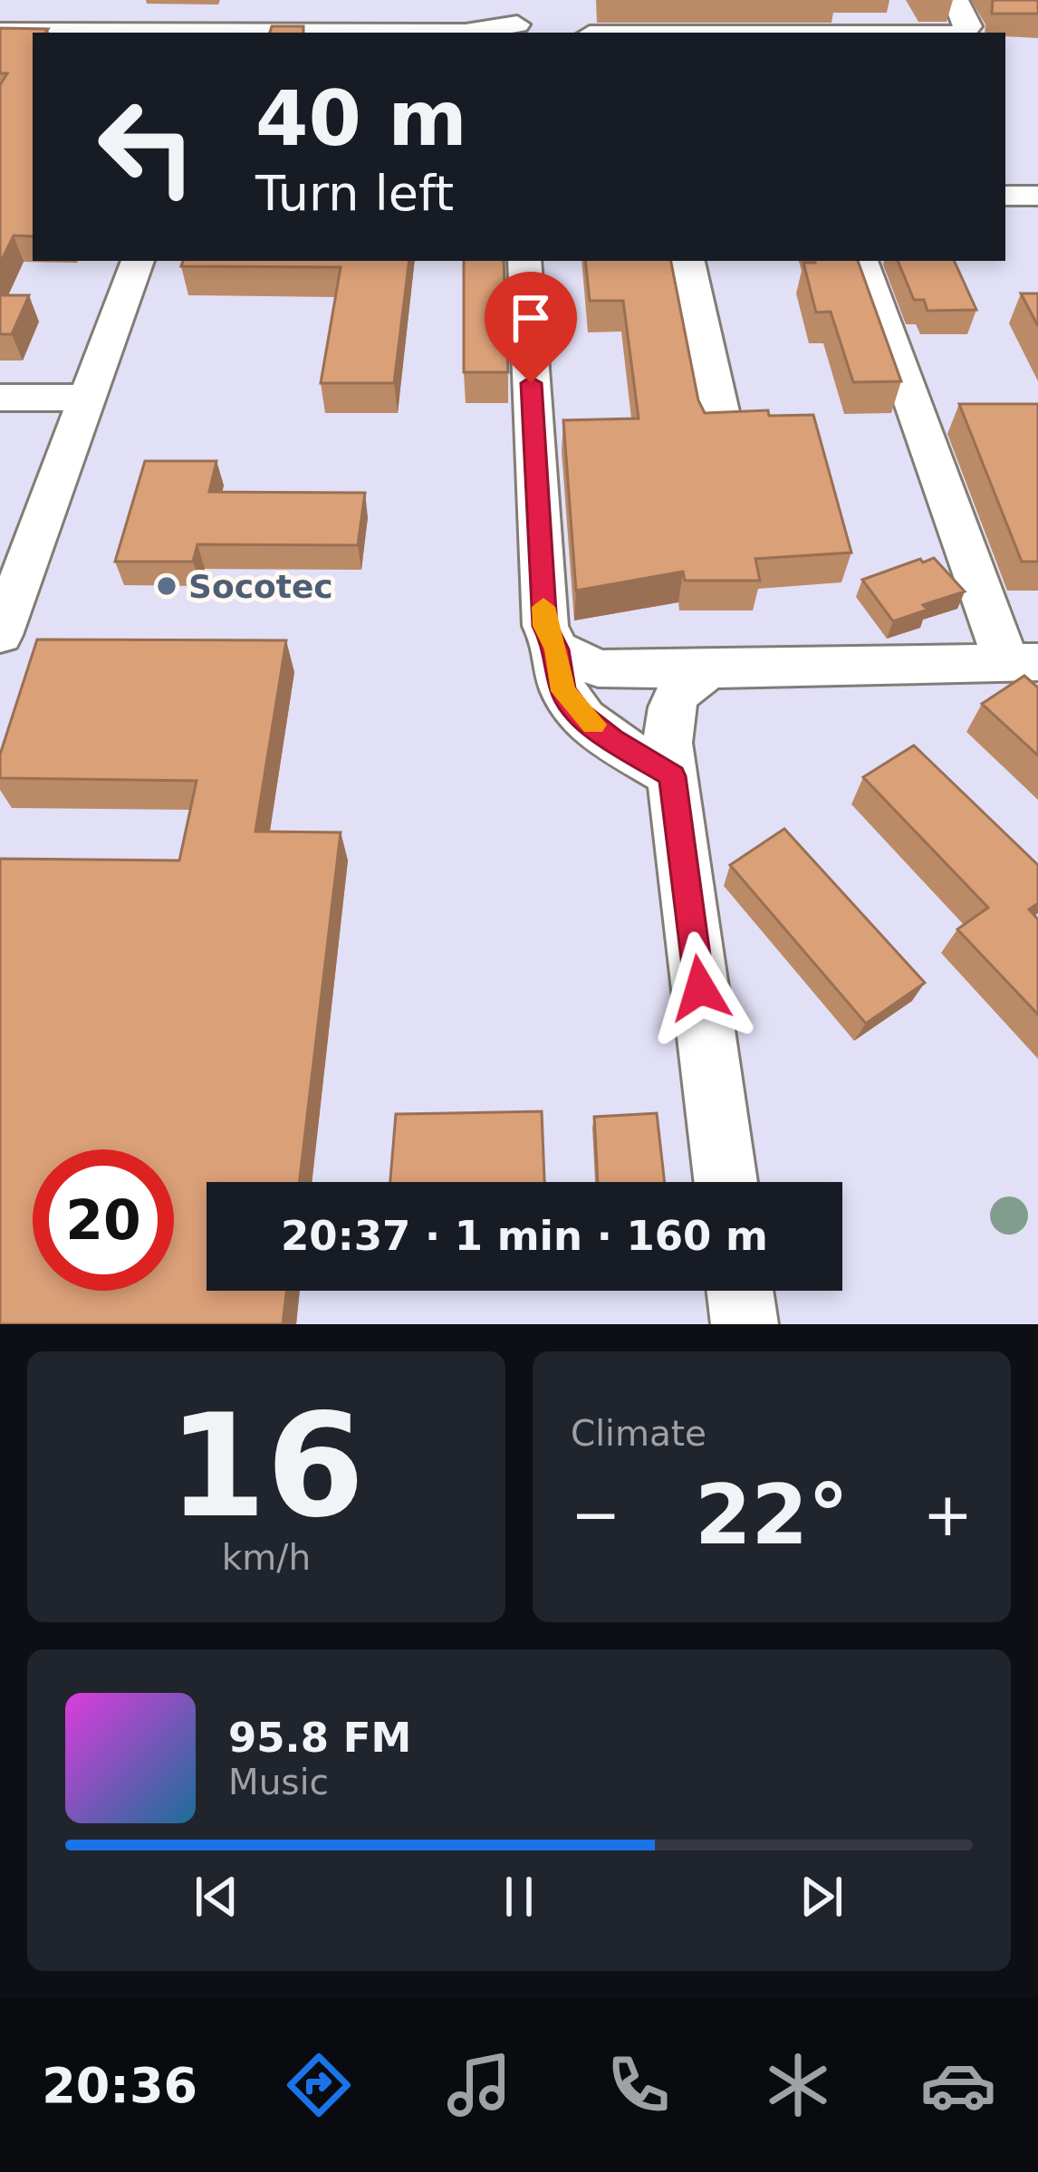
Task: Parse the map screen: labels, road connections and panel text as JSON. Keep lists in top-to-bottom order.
{
  "places": ["Socotec"],
  "page": {
    "turn": ["40 m", "Turn left"],
    "limit": "20",
    "trip": "20:37 · 1 min · 160 m",
    "tile": [
      ["16", "km/h"],
      "Climate"
    ],
    "heat": ["−", "22°", "+"],
    "song": ["95.8 FM", "Music"],
    "tabs": "20:36"
  }
}
